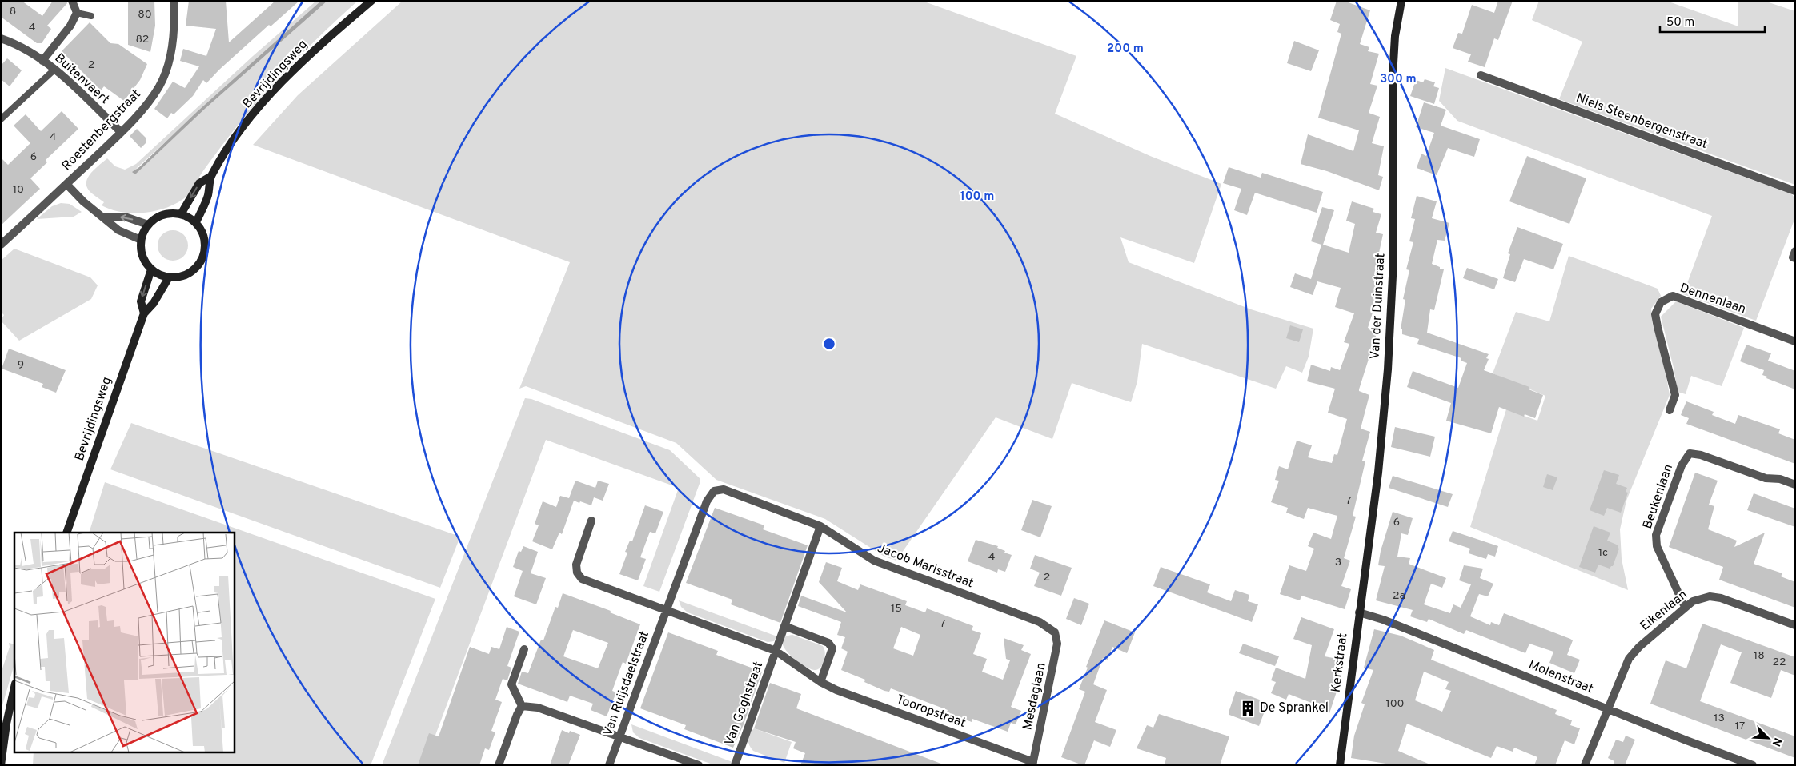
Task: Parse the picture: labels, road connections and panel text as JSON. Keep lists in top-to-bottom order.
{
  "streets": {
    "main road": ["Bevrijdingsweg", "Van der Duinstraat", "Kerkstraat"],
    "street": [
      "Buitenvaert",
      "Niels Steenbergenstraat",
      "Roestenbergstraat",
      "Dennenlaan",
      "Beukenlaan",
      "Jacob Marisstraat",
      "Eikenlaan",
      "Molenstraat",
      "Van Ruijsdaelstraat",
      "Mesdaglaan",
      "Van Goghstraat",
      "Tooropstraat"
    ]
  },
  "crossings": [
    ["Buitenvaert", "Roestenbergstraat"],
    ["Van der Duinstraat", "Kerkstraat"],
    ["Van der Duinstraat", "Molenstraat"],
    ["Beukenlaan", "Eikenlaan"],
    ["Jacob Marisstraat", "Van Ruijsdaelstraat"],
    ["Jacob Marisstraat", "Mesdaglaan"],
    ["Eikenlaan", "Molenstraat"],
    ["Kerkstraat", "Molenstraat"],
    ["Van Ruijsdaelstraat", "Tooropstraat"],
    ["Mesdaglaan", "Tooropstraat"],
    ["Van Goghstraat", "Tooropstraat"]
  ],
  "places": {
    "building": ["De Sprankel"]
  },
  "house_numbers": [
    "8",
    "80",
    "4",
    "82",
    "2",
    "4",
    "6",
    "10",
    "9",
    "7",
    "6",
    "1c",
    "4",
    "3",
    "2",
    "2a",
    "15",
    "7",
    "18",
    "22",
    "100",
    "13",
    "17"
  ],
  "scale_bar": "50 m",
  "north": "bottom right",
  "rings": ["200 m", "300 m", "100 m"]
}
